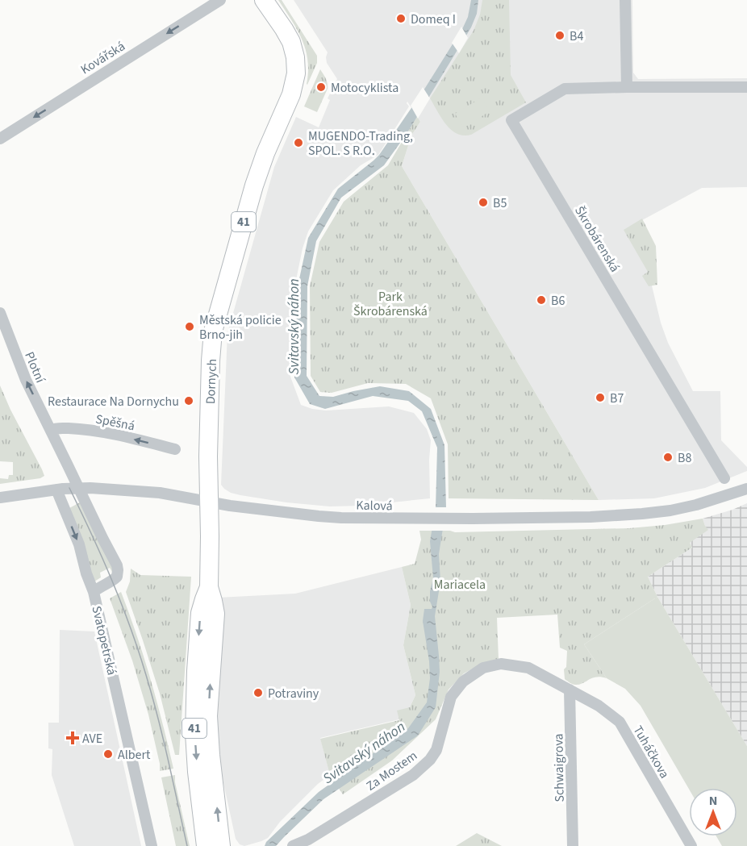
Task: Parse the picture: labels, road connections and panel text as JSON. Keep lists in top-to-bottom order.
{
  "streets": {
    "main road": ["41", "Dornych"],
    "street": [
      "Kovářská",
      "Škrobárenská",
      "Plotní",
      "Spěšná",
      "Kalová",
      "Svatopetrská",
      "Tuháčkova",
      "Schwaigrova",
      "Za Mostem"
    ]
  },
  "crossings": [
    ["41", "Dornych"],
    ["Plotní", "Spěšná"],
    ["Plotní", "Svatopetrská"],
    ["Dornych", "Kalová"],
    ["Spěšná", "Svatopetrská"],
    ["Kalová", "Svatopetrská"],
    ["Tuháčkova", "Schwaigrova"],
    ["Tuháčkova", "Za Mostem"],
    ["Schwaigrova", "Za Mostem"]
  ],
  "one_way": ["Kovářská", "Plotní", "Spěšná"],
  "water": ["Svitavský náhon"],
  "parks": ["Park Škrobárenská", "Mariacela"],
  "places": {
    "other": [
      "Domeq I",
      "B4",
      "Motocyklista",
      "MUGENDO-Trading, SPOL. S R.O.",
      "B5",
      "B6",
      "Městská policie Brno-jih",
      "B7",
      "Restaurace Na Dornychu",
      "B8",
      "Potraviny",
      "Albert"
    ],
    "health": ["AVE"]
  },
  "north": "top"
}
